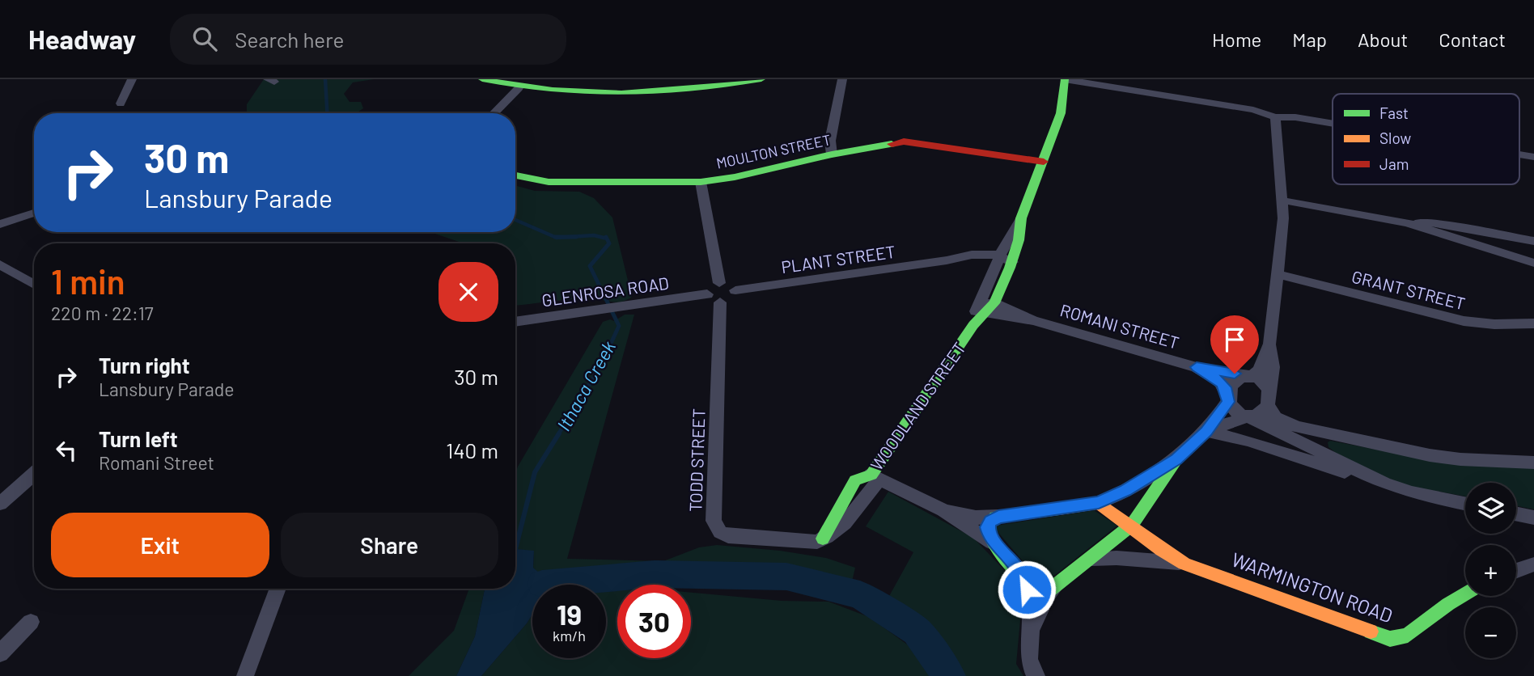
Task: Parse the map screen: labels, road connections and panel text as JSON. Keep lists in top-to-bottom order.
{
  "streets": {
    "street": [
      "MOULTON STREET",
      "PLANT STREET",
      "GRANT STREET",
      "GLENROSA ROAD",
      "ROMANI STREET",
      "WOODLAND STREET",
      "TODD STREET",
      "WARMINGTON ROAD"
    ]
  },
  "crossings": [
    ["MOULTON STREET", "WOODLAND STREET"],
    ["PLANT STREET", "WOODLAND STREET"],
    ["GLENROSA ROAD", "TODD STREET"],
    ["ROMANI STREET", "WOODLAND STREET"],
    ["WOODLAND STREET", "TODD STREET"]
  ],
  "water": ["Ithaca Creek"],
  "legend": ["Fast", "Slow", "Jam"],
  "page": {
    "header": "Headway",
    "search": "Search here",
    "nav": [
      "Home",
      "Map",
      "About",
      "Contact"
    ],
    "turn": ["30 m", "Lansbury Parade"],
    "heading": ["1 min", "220 m · 22:17"],
    "list": [
      {
        "name": "Turn right",
        "note": "Lansbury Parade",
        "value": "30 m"
      },
      {
        "name": "Turn left",
        "note": "Romani Street",
        "value": "140 m"
      }
    ],
    "map_buttons": ["+", "−"],
    "buttons": ["Exit", "Share"],
    "speed": "19 km/h",
    "limit": "30"
  }
}
